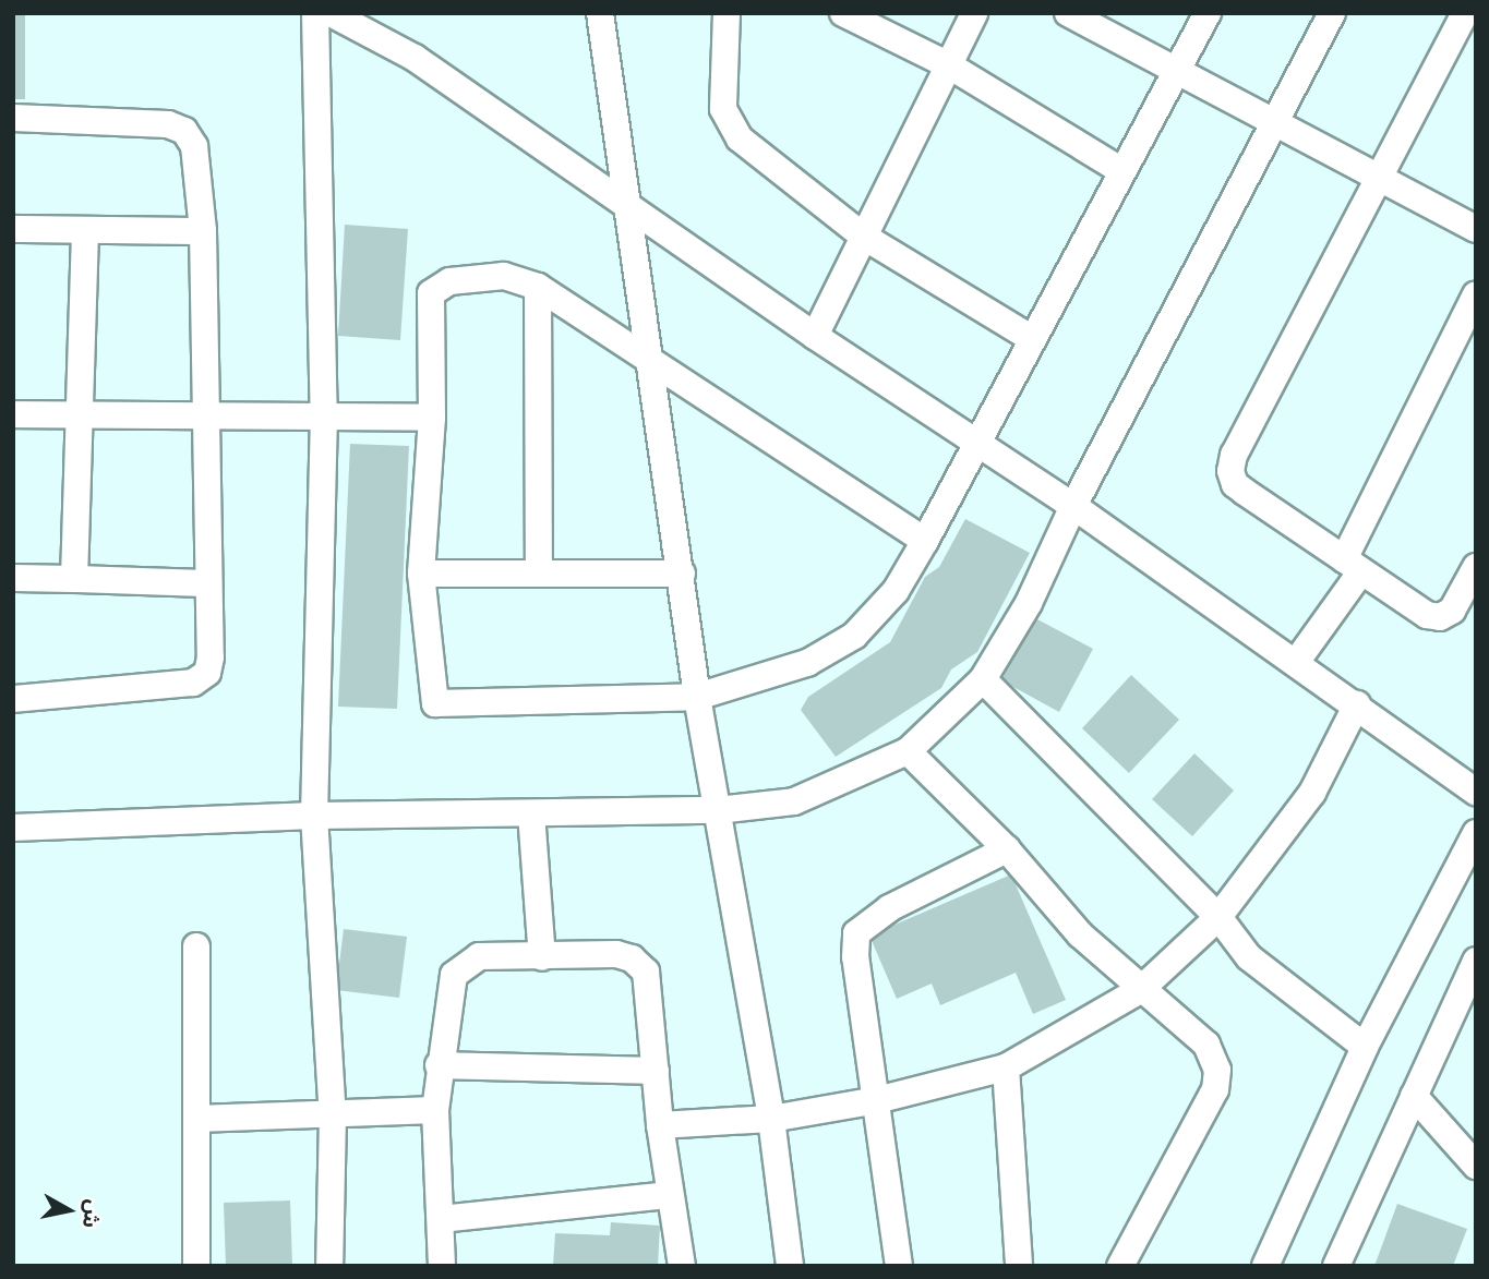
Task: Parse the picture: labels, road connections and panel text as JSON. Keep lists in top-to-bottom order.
{
  "north": "right"
}
